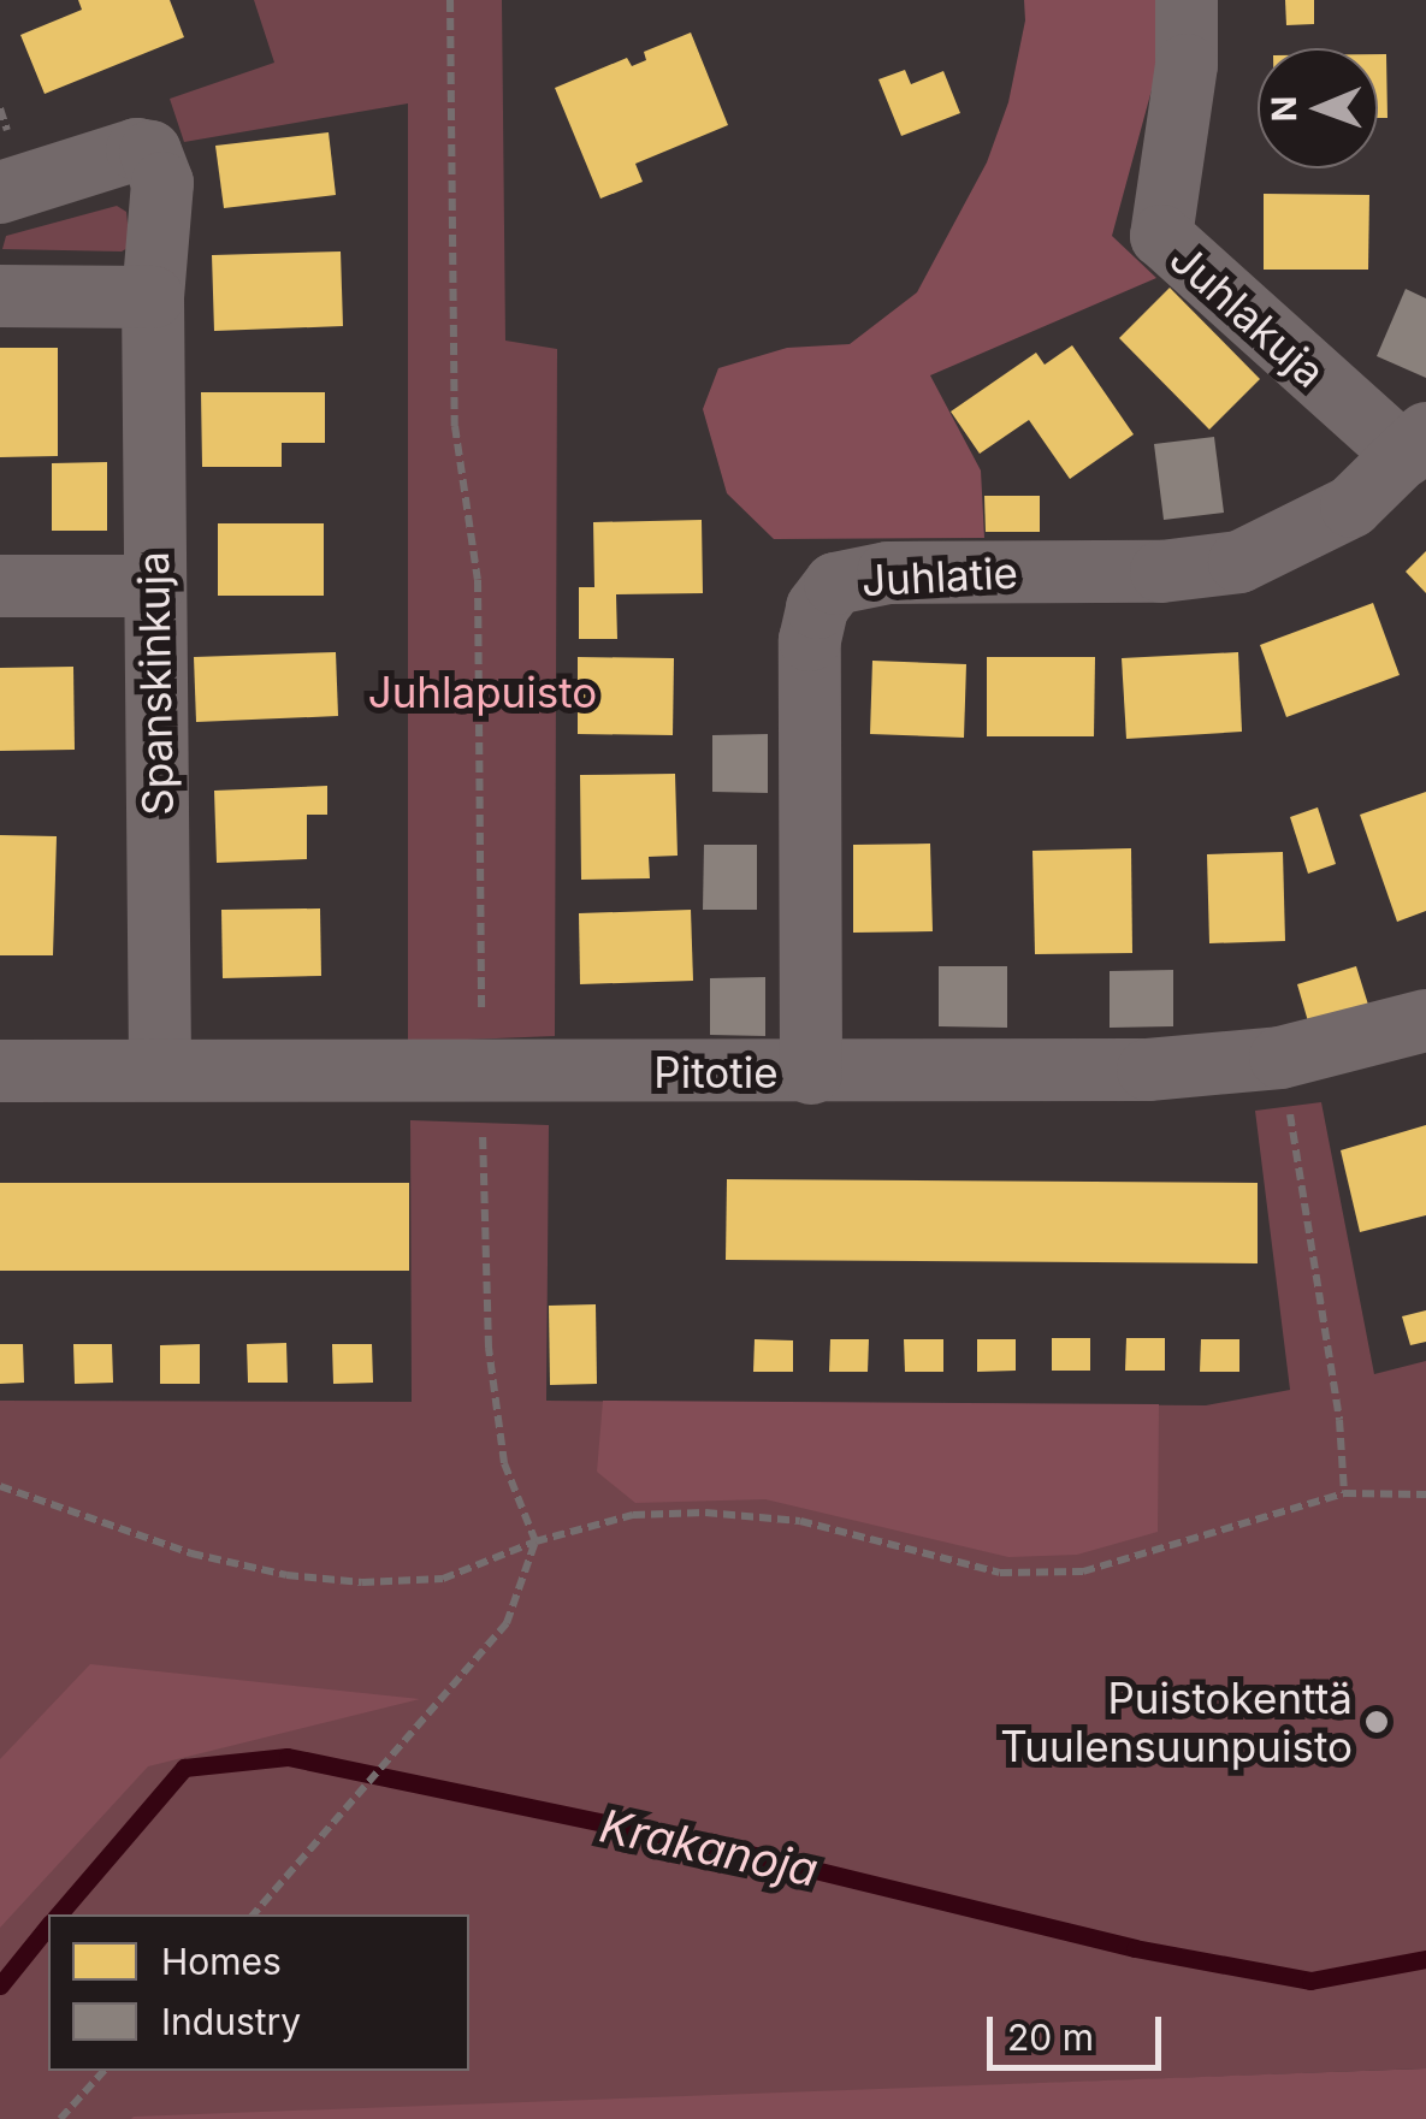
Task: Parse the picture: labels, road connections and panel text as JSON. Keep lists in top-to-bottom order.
{
  "streets": {
    "street": [
      "Juhlakuja",
      "Juhlatie",
      "Spanskinkuja",
      "Pitotie"
    ]
  },
  "crossings": [
    ["Juhlakuja", "Juhlatie"],
    ["Juhlatie", "Pitotie"],
    ["Spanskinkuja", "Pitotie"]
  ],
  "water": ["Krakanoja"],
  "parks": ["Juhlapuisto"],
  "places": ["Puistokenttä Tuulensuunpuisto"],
  "legend": ["Homes", "Industry"],
  "scale_bar": "20 m",
  "north": "left"
}
